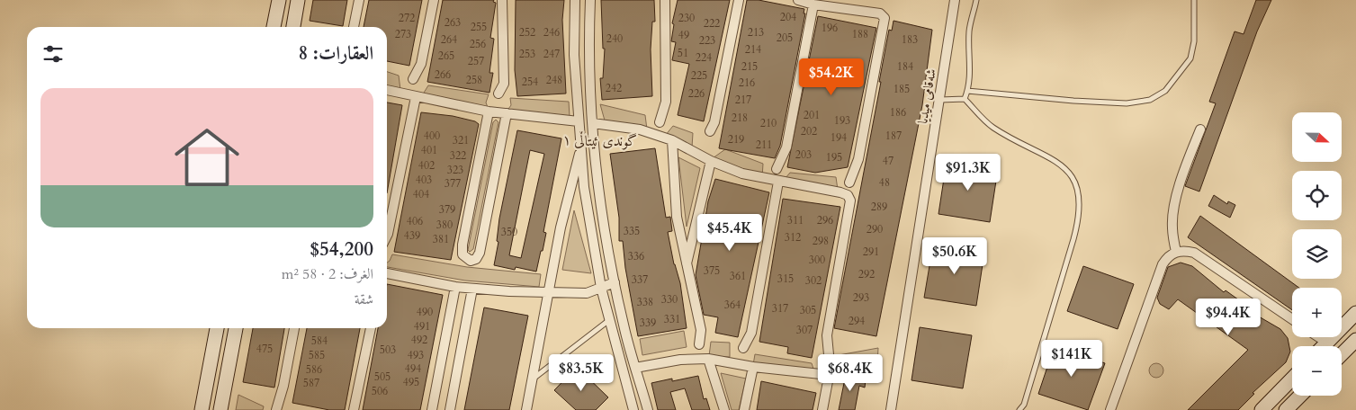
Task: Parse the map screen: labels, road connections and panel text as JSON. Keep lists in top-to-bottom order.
{
  "streets": {
    "street": ["شەقامی میدیا"]
  },
  "districts": ["گوندی ئیتاڵی ١"],
  "house_numbers": [
    "204",
    "272",
    "230",
    "263",
    "222",
    "255",
    "196",
    "252",
    "246",
    "213",
    "273",
    "188",
    "49",
    "205",
    "240",
    "264",
    "183",
    "223",
    "256",
    "214",
    "51",
    "253",
    "247",
    "265",
    "224",
    "257",
    "215",
    "184",
    "266",
    "225",
    "258",
    "248",
    "254",
    "216",
    "242",
    "185",
    "226",
    "217",
    "186",
    "201",
    "218",
    "193",
    "210",
    "202",
    "400",
    "187",
    "194",
    "219",
    "321",
    "211",
    "401",
    "203",
    "322",
    "195",
    "47",
    "402",
    "323",
    "403",
    "48",
    "377",
    "404",
    "289",
    "379",
    "311",
    "296",
    "406",
    "380",
    "290",
    "335",
    "350",
    "439",
    "312",
    "381",
    "298",
    "291",
    "336",
    "300",
    "375",
    "292",
    "361",
    "315",
    "337",
    "302",
    "293",
    "330",
    "338",
    "364",
    "317",
    "305",
    "490",
    "331",
    "294",
    "339",
    "491",
    "307",
    "492",
    "584",
    "475",
    "503",
    "585",
    "493",
    "494",
    "586",
    "505",
    "495",
    "587",
    "506"
  ],
  "north": "right",
  "page": {
    "heading": "العقارات: 8",
    "price": [
      "$54.2K",
      "$91.3K",
      "$45.4K",
      "$50.6K",
      "$94.4K",
      "$141K",
      "$83.5K",
      "$68.4K"
    ],
    "list": [
      {
        "name": "$54,200",
        "note": "الغرف: 2 · 58 m² · شقة"
      }
    ],
    "map_buttons": ["+", "−"]
  }
}
